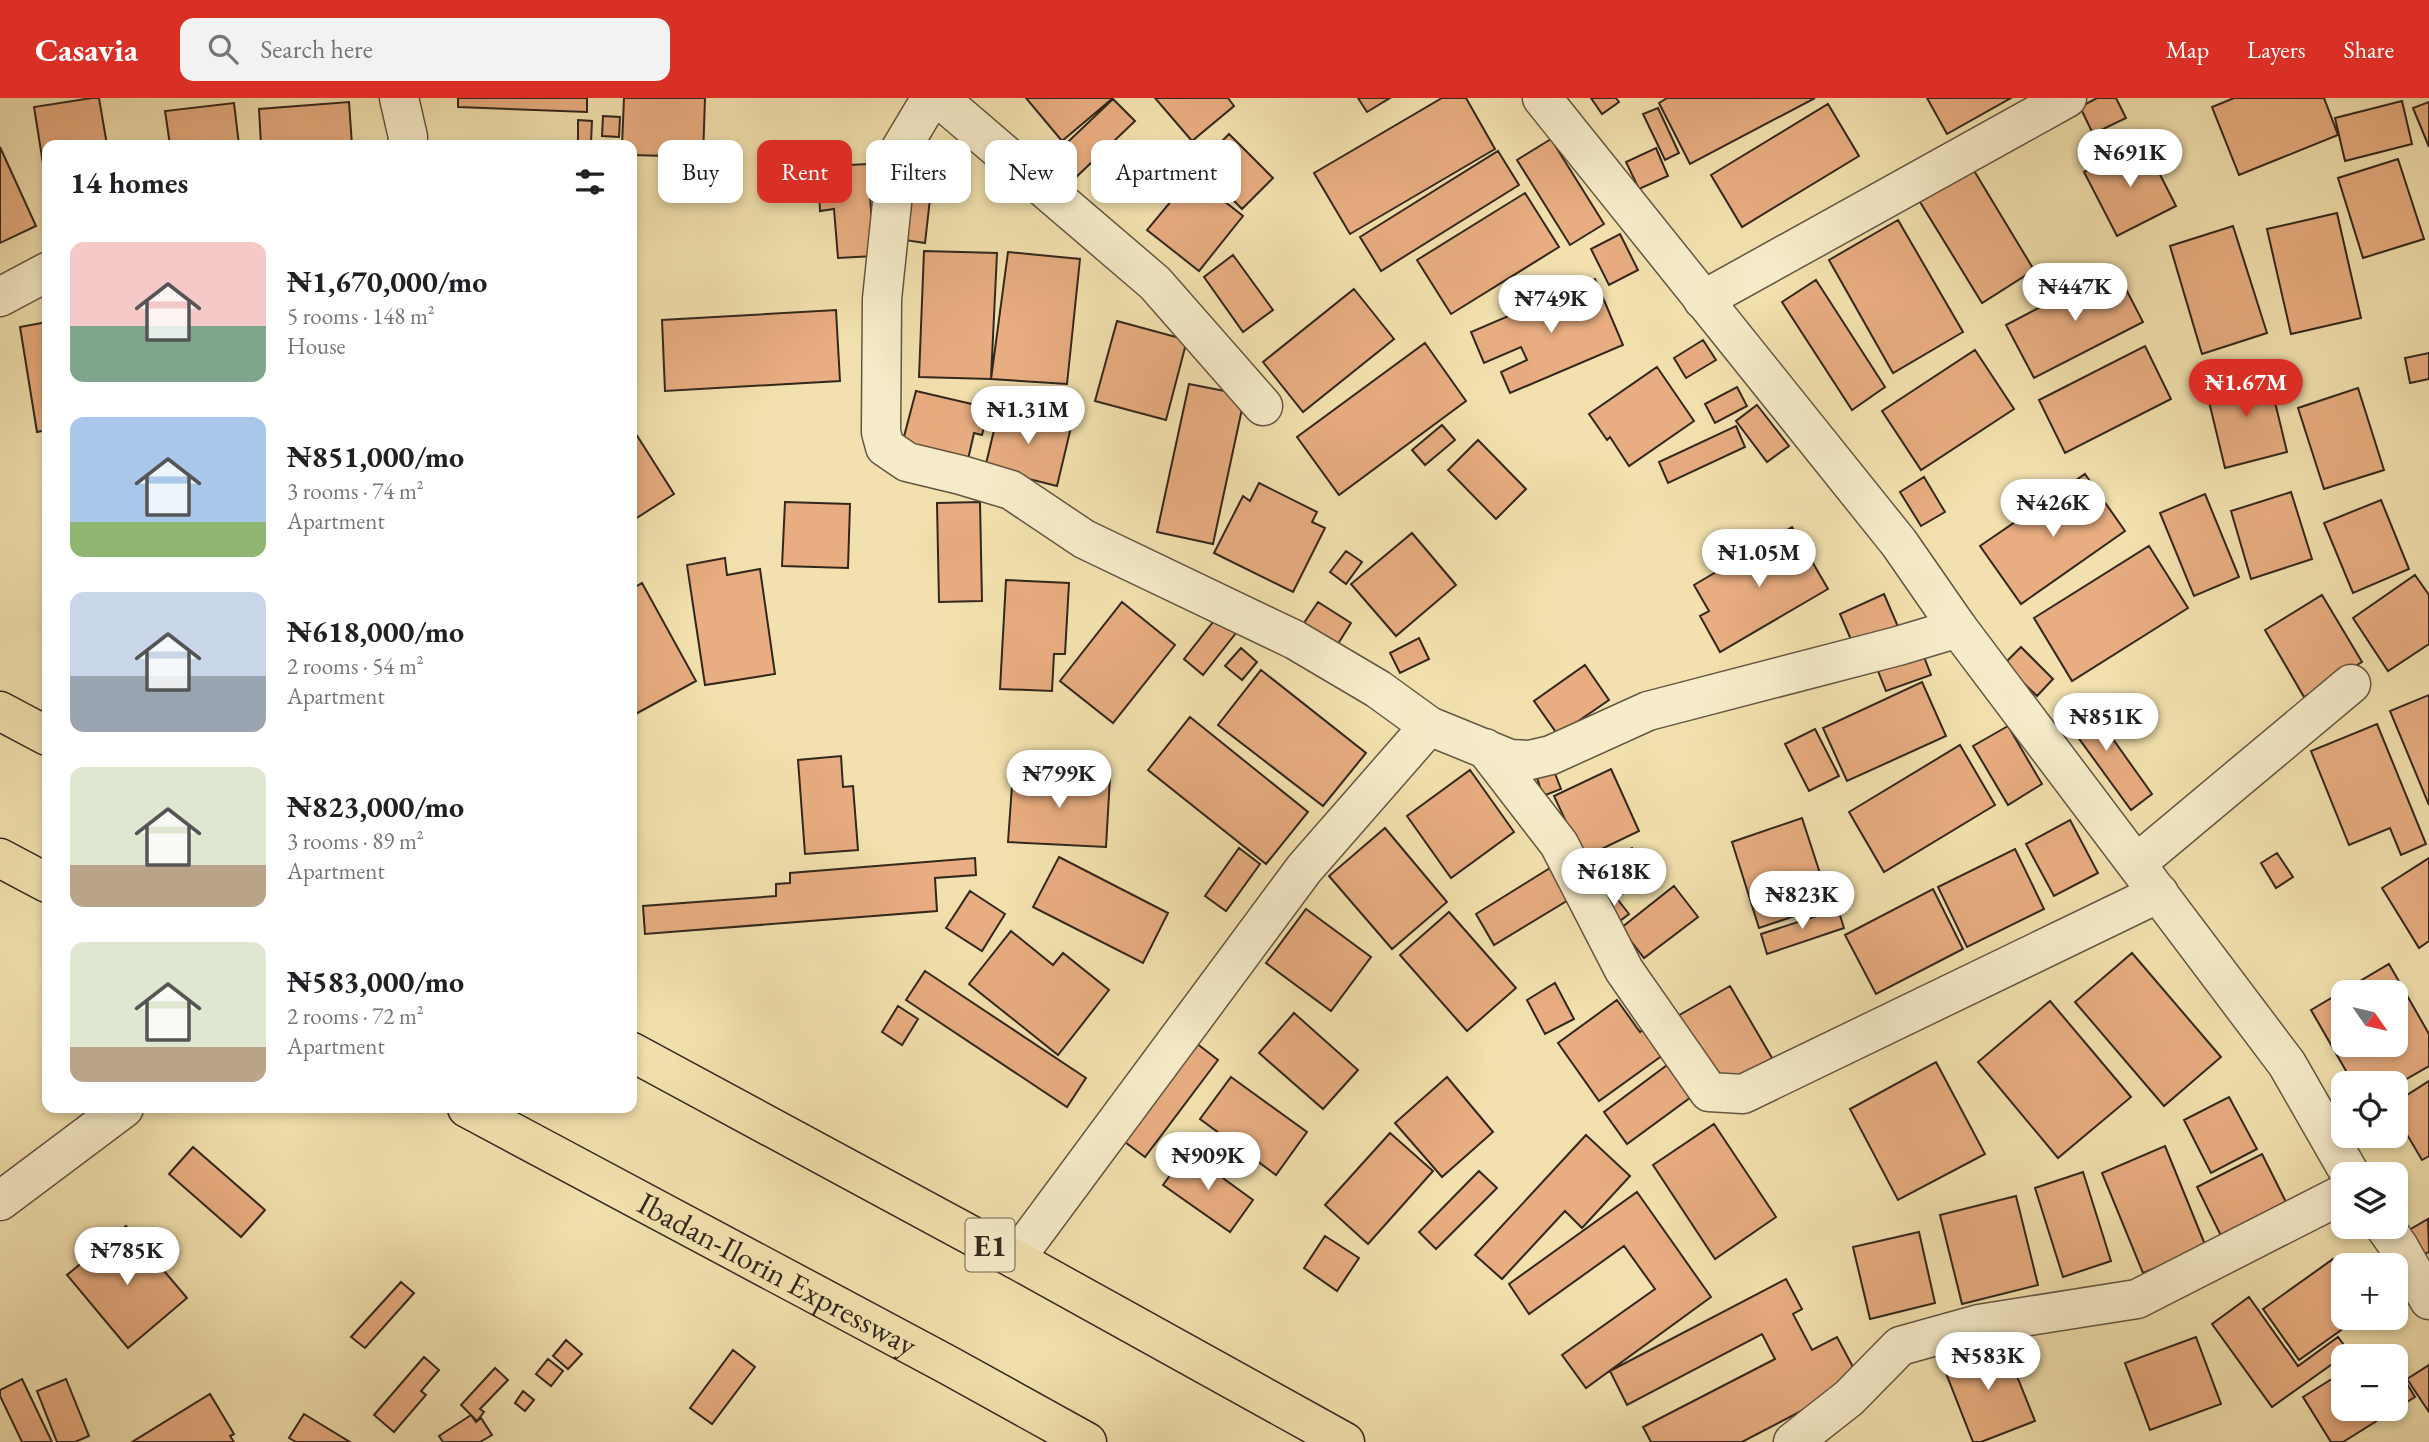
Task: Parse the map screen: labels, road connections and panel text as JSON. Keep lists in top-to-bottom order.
{
  "streets": {
    "highway": ["E1", "Ibadan-Ilorin Expressway"]
  },
  "north": "bottom right",
  "page": {
    "header": "Casavia",
    "search": "Search here",
    "nav": ["Map", "Layers", "Share"],
    "price": [
      "₦691K",
      "₦447K",
      "₦749K",
      "₦1.67M",
      "₦1.31M",
      "₦426K",
      "₦1.05M",
      "₦851K",
      "₦799K",
      "₦618K",
      "₦823K",
      "₦909K",
      "₦785K",
      "₦583K"
    ],
    "chip": [
      "Buy",
      "Rent",
      "Filters",
      "New",
      "Apartment"
    ],
    "heading": "14 homes",
    "list": [
      {
        "name": "₦1,670,000/mo",
        "note": "5 rooms · 148 m² · House"
      },
      {
        "name": "₦851,000/mo",
        "note": "3 rooms · 74 m² · Apartment"
      },
      {
        "name": "₦618,000/mo",
        "note": "2 rooms · 54 m² · Apartment"
      },
      {
        "name": "₦823,000/mo",
        "note": "3 rooms · 89 m² · Apartment"
      },
      {
        "name": "₦583,000/mo",
        "note": "2 rooms · 72 m² · Apartment"
      }
    ],
    "map_buttons": ["+", "−"]
  }
}
